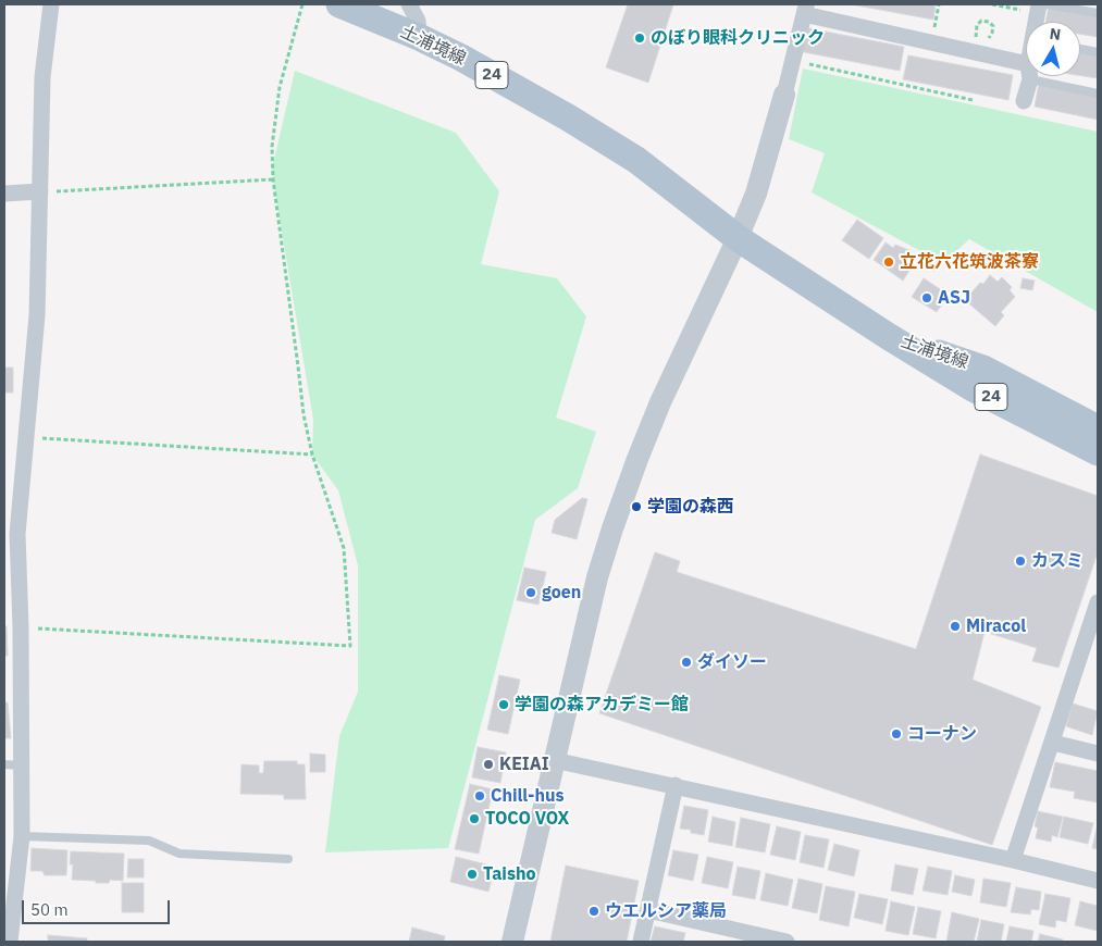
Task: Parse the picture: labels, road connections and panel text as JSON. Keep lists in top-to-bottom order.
{
  "streets": {
    "main road": ["土浦境線", "24"]
  },
  "places": [
    "のぼり眼科クリニック",
    "立花六花筑波茶寮",
    "ASJ",
    "学園の森西",
    "カスミ",
    "goen",
    "Miracol",
    "ダイソー",
    "学園の森アカデミー館",
    "コーナン",
    "KEIAI",
    "Chill-hus",
    "TOCO VOX",
    "Taisho",
    "ウエルシア薬局"
  ],
  "scale_bar": "50 m",
  "north": "top"
}
